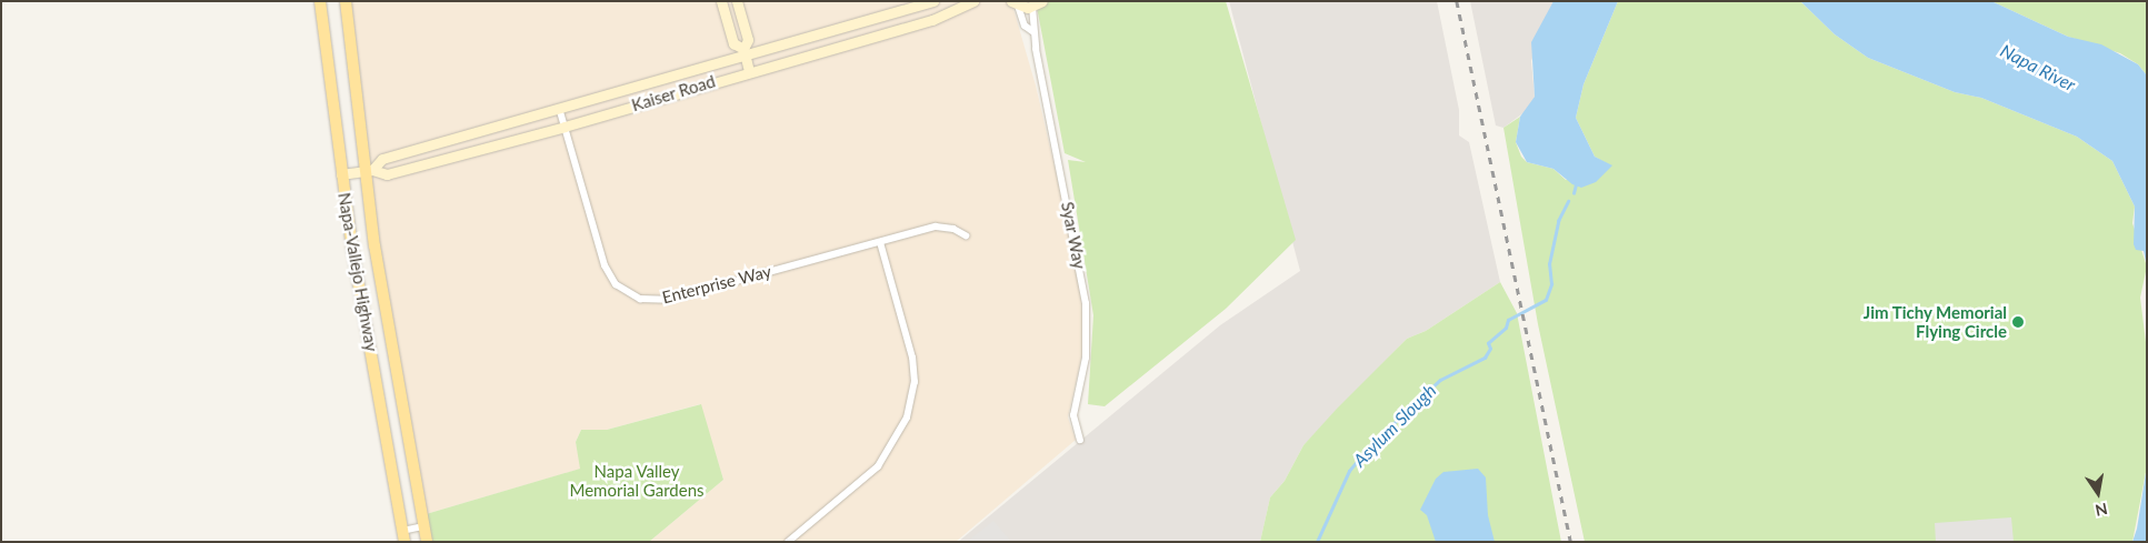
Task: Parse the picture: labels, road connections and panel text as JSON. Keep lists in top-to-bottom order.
{
  "streets": {
    "main road": ["Napa-Vallejo Highway"],
    "street": ["Kaiser Road", "Syar Way", "Enterprise Way"]
  },
  "crossings": [
    ["Kaiser Road", "Napa-Vallejo Highway"],
    ["Kaiser Road", "Enterprise Way"]
  ],
  "water": ["Napa River", "Asylum Slough"],
  "parks": ["Napa Valley Memorial Gardens"],
  "places": ["Jim Tichy Memorial Flying Circle"],
  "north": "bottom"
}
